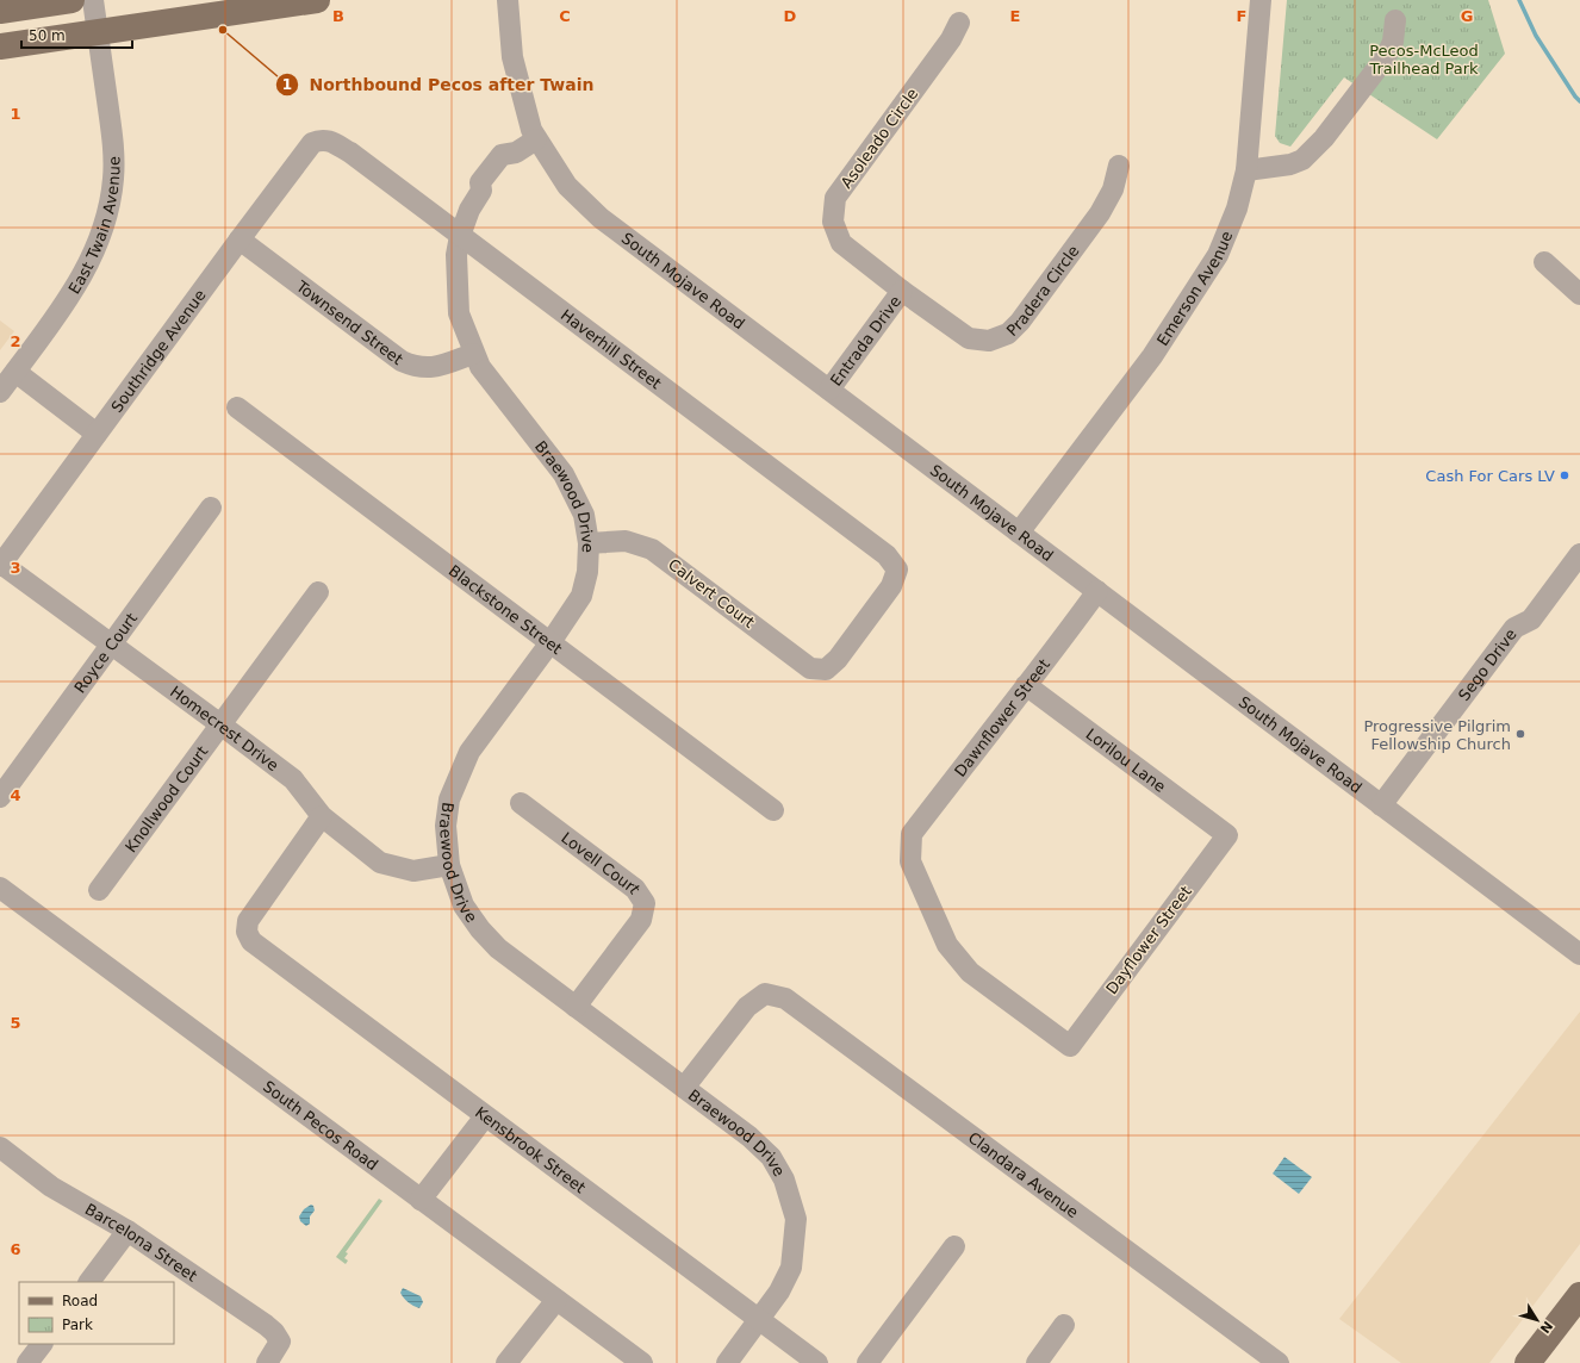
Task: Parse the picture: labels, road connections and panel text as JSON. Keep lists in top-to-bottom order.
{
  "streets": {
    "street": [
      "Asoleado Circle",
      "East Twain Avenue",
      "South Mojave Road",
      "Emerson Avenue",
      "Pradera Circle",
      "Townsend Street",
      "Entrada Drive",
      "Haverhill Street",
      "Southridge Avenue",
      "Braewood Drive",
      "Calvert Court",
      "Blackstone Street",
      "Royce Court",
      "Sego Drive",
      "Dawnflower Street",
      "Homecrest Drive",
      "Lorilou Lane",
      "Knollwood Court",
      "Lovell Court",
      "Dayflower Street",
      "South Pecos Road",
      "Kensbrook Street",
      "Clandara Avenue",
      "Barcelona Street"
    ]
  },
  "crossings": [
    ["Asoleado Circle", "Pradera Circle"],
    ["Asoleado Circle", "Entrada Drive"],
    ["South Mojave Road", "Emerson Avenue"],
    ["South Mojave Road", "Entrada Drive"],
    ["South Mojave Road", "Braewood Drive"],
    ["South Mojave Road", "Sego Drive"],
    ["South Mojave Road", "Dawnflower Street"],
    ["Pradera Circle", "Entrada Drive"],
    ["Townsend Street", "Southridge Avenue"],
    ["Townsend Street", "Braewood Drive"],
    ["Haverhill Street", "Southridge Avenue"],
    ["Haverhill Street", "Braewood Drive"],
    ["Haverhill Street", "Calvert Court"],
    ["Southridge Avenue", "Homecrest Drive"],
    ["Braewood Drive", "Calvert Court"],
    ["Braewood Drive", "Blackstone Street"],
    ["Braewood Drive", "Homecrest Drive"],
    ["Braewood Drive", "Lovell Court"],
    ["Braewood Drive", "Kensbrook Street"],
    ["Braewood Drive", "Clandara Avenue"],
    ["Royce Court", "Homecrest Drive"],
    ["Dawnflower Street", "Lorilou Lane"],
    ["Dawnflower Street", "Dayflower Street"],
    ["Homecrest Drive", "Knollwood Court"],
    ["Homecrest Drive", "Kensbrook Street"],
    ["Lorilou Lane", "Dayflower Street"]
  ],
  "parks": ["Pecos-McLeod Trailhead Park"],
  "places": ["Northbound Pecos after Twain", "Cash For Cars LV", "Progressive Pilgrim Fellowship Church"],
  "legend": ["Road", "Park"],
  "scale_bar": "50 m",
  "north": "bottom right",
  "grid": {
    "columns": [
      "B",
      "C",
      "D",
      "E",
      "F",
      "G"
    ],
    "rows": [
      "1",
      "2",
      "3",
      "4",
      "5",
      "6"
    ]
  }
}
